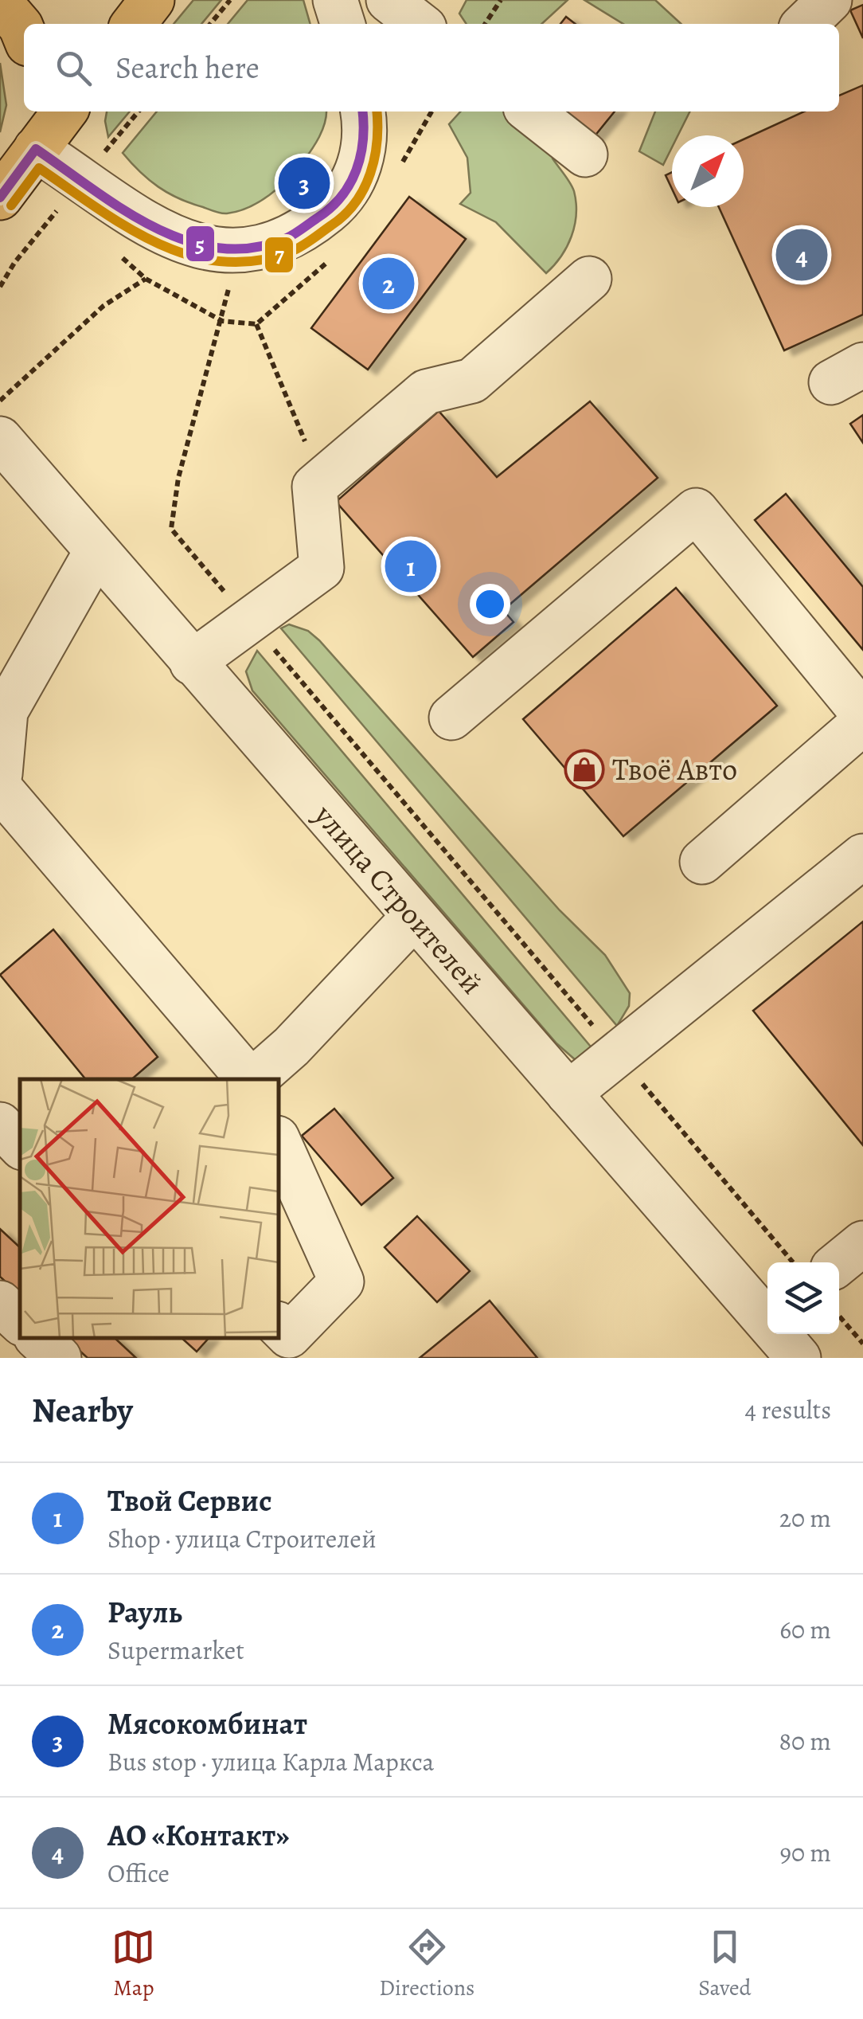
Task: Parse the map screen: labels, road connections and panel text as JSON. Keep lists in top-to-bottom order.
{
  "streets": {
    "street": ["улица Строителей"]
  },
  "places": {
    "shop": ["Твоё Авто"]
  },
  "lines": ["transit line 5", "transit line 7"],
  "north": "top right",
  "page": {
    "search": "Search here",
    "pins": [
      "3",
      "4",
      "2",
      "1"
    ],
    "heading": ["Nearby", "4 results"],
    "list": [
      {
        "mark": "1",
        "name": "Твой Сервис",
        "note": "Shop · улица Строителей",
        "value": "20 m"
      },
      {
        "mark": "2",
        "name": "Рауль",
        "note": "Supermarket",
        "value": "60 m"
      },
      {
        "mark": "3",
        "name": "Мясокомбинат",
        "note": "Bus stop · улица Карла Маркса",
        "value": "80 m"
      },
      {
        "mark": "4",
        "name": "АО «Контакт»",
        "note": "Office",
        "value": "90 m"
      }
    ],
    "nav": ["Map", "Directions", "Saved"]
  }
}
